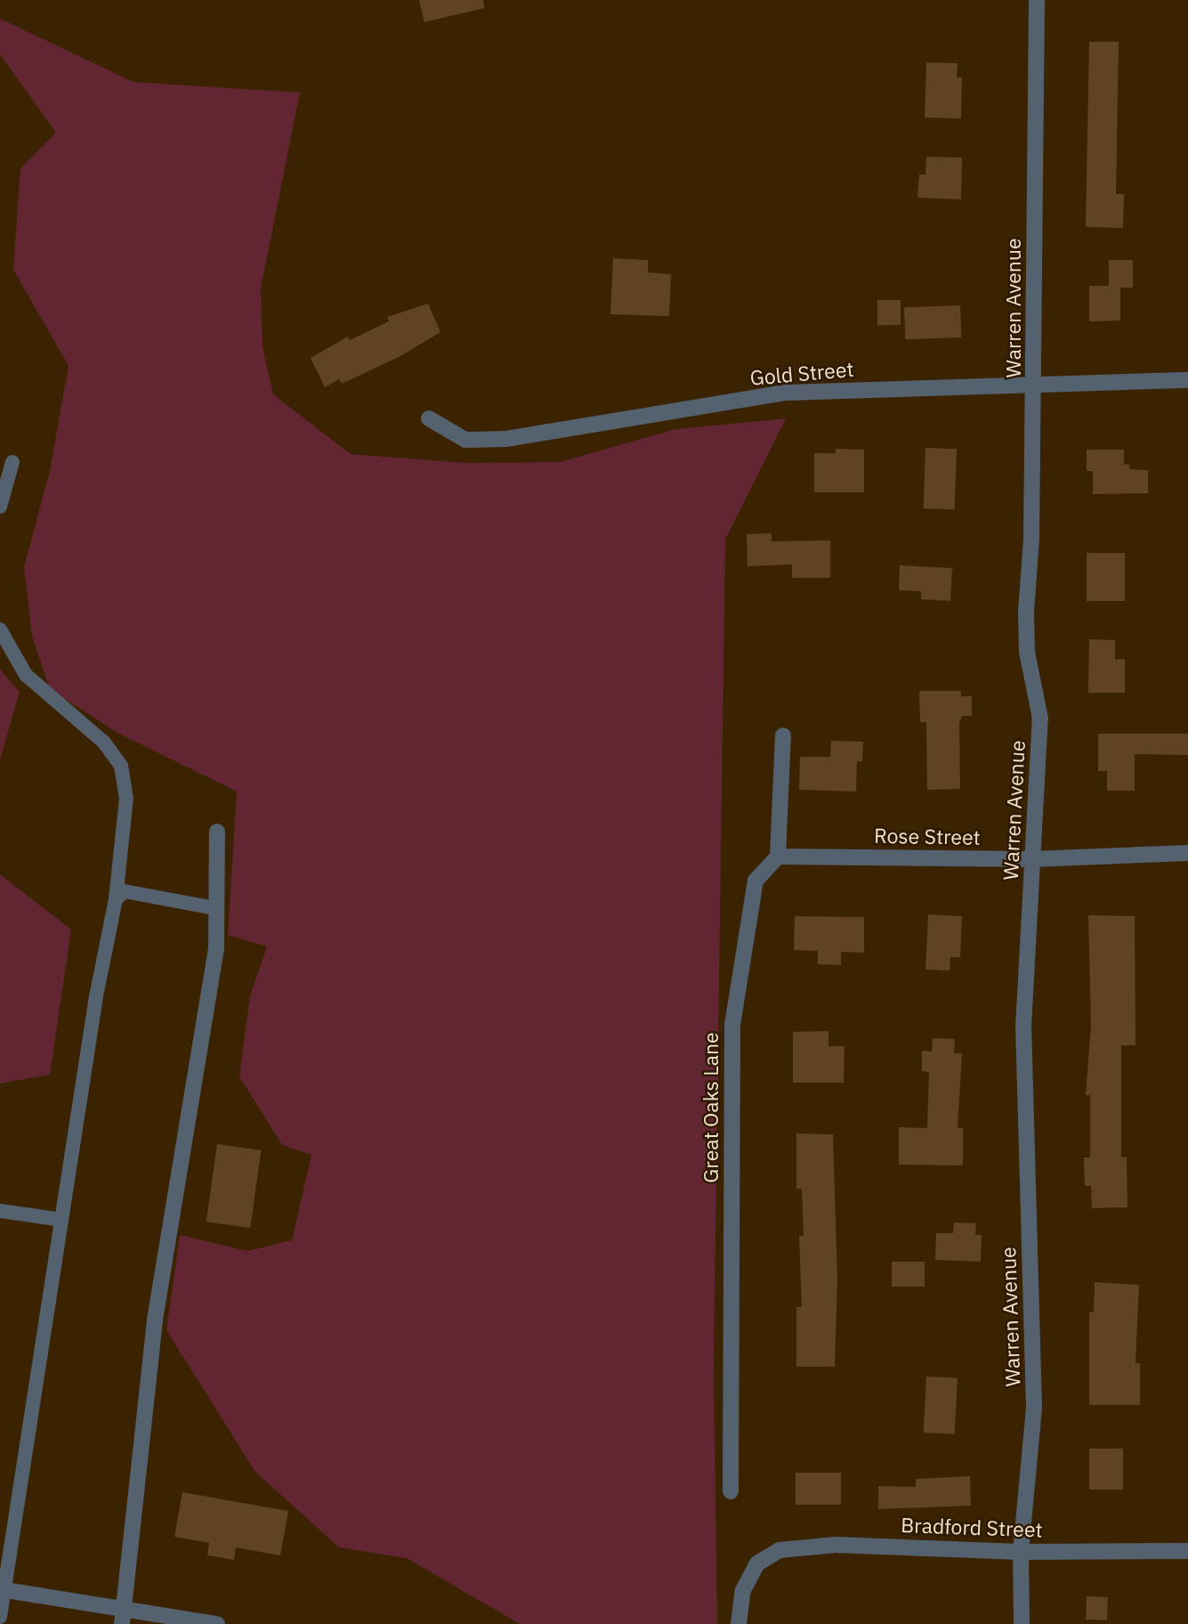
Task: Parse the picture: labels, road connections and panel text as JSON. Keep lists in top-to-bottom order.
{
  "streets": {
    "street": [
      "Warren Avenue",
      "Gold Street",
      "Rose Street",
      "Great Oaks Lane",
      "Bradford Street"
    ]
  },
  "crossings": [
    ["Warren Avenue", "Gold Street"],
    ["Warren Avenue", "Rose Street"],
    ["Warren Avenue", "Bradford Street"],
    ["Rose Street", "Great Oaks Lane"]
  ]
}
